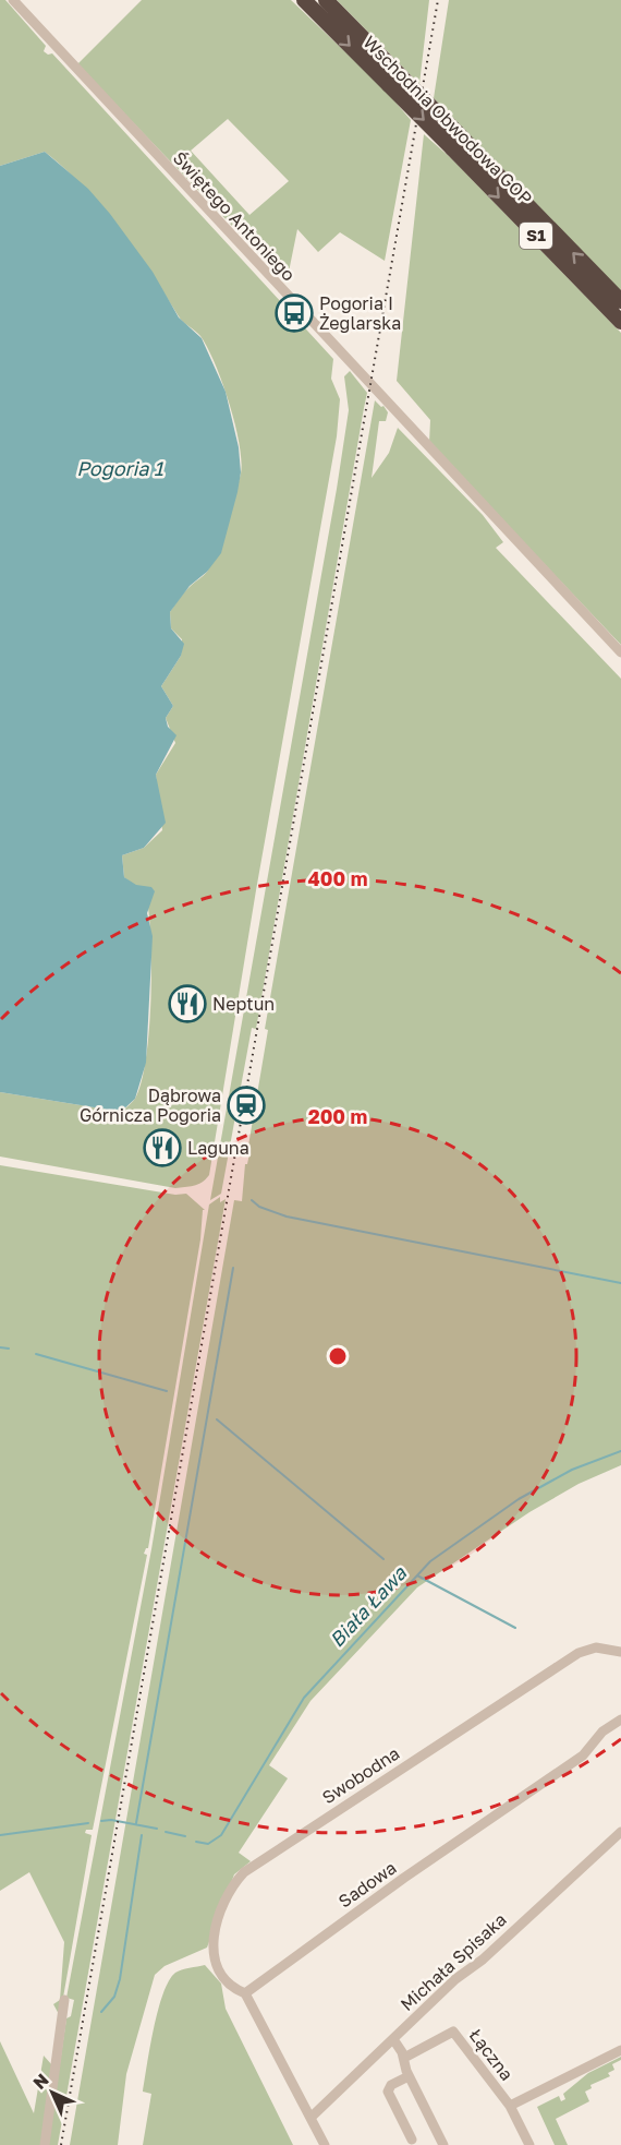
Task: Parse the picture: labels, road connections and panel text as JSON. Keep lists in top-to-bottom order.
{
  "streets": {
    "highway": ["Wschodnia Obwodowa GOP", "S1"],
    "street": [
      "Świętego Antoniego",
      "Swobodna",
      "Sadowa",
      "Michała Spisaka",
      "Łączna"
    ]
  },
  "crossings": [
    ["Swobodna", "Sadowa"]
  ],
  "water": ["Pogoria 1", "Biała Ława"],
  "places": {
    "bus stop": ["Pogoria I Żeglarska"],
    "restaurant": ["Neptun", "Laguna"],
    "station": ["Dąbrowa Górnicza Pogoria"]
  },
  "north": "top left",
  "rings": ["400 m", "200 m"]
}
